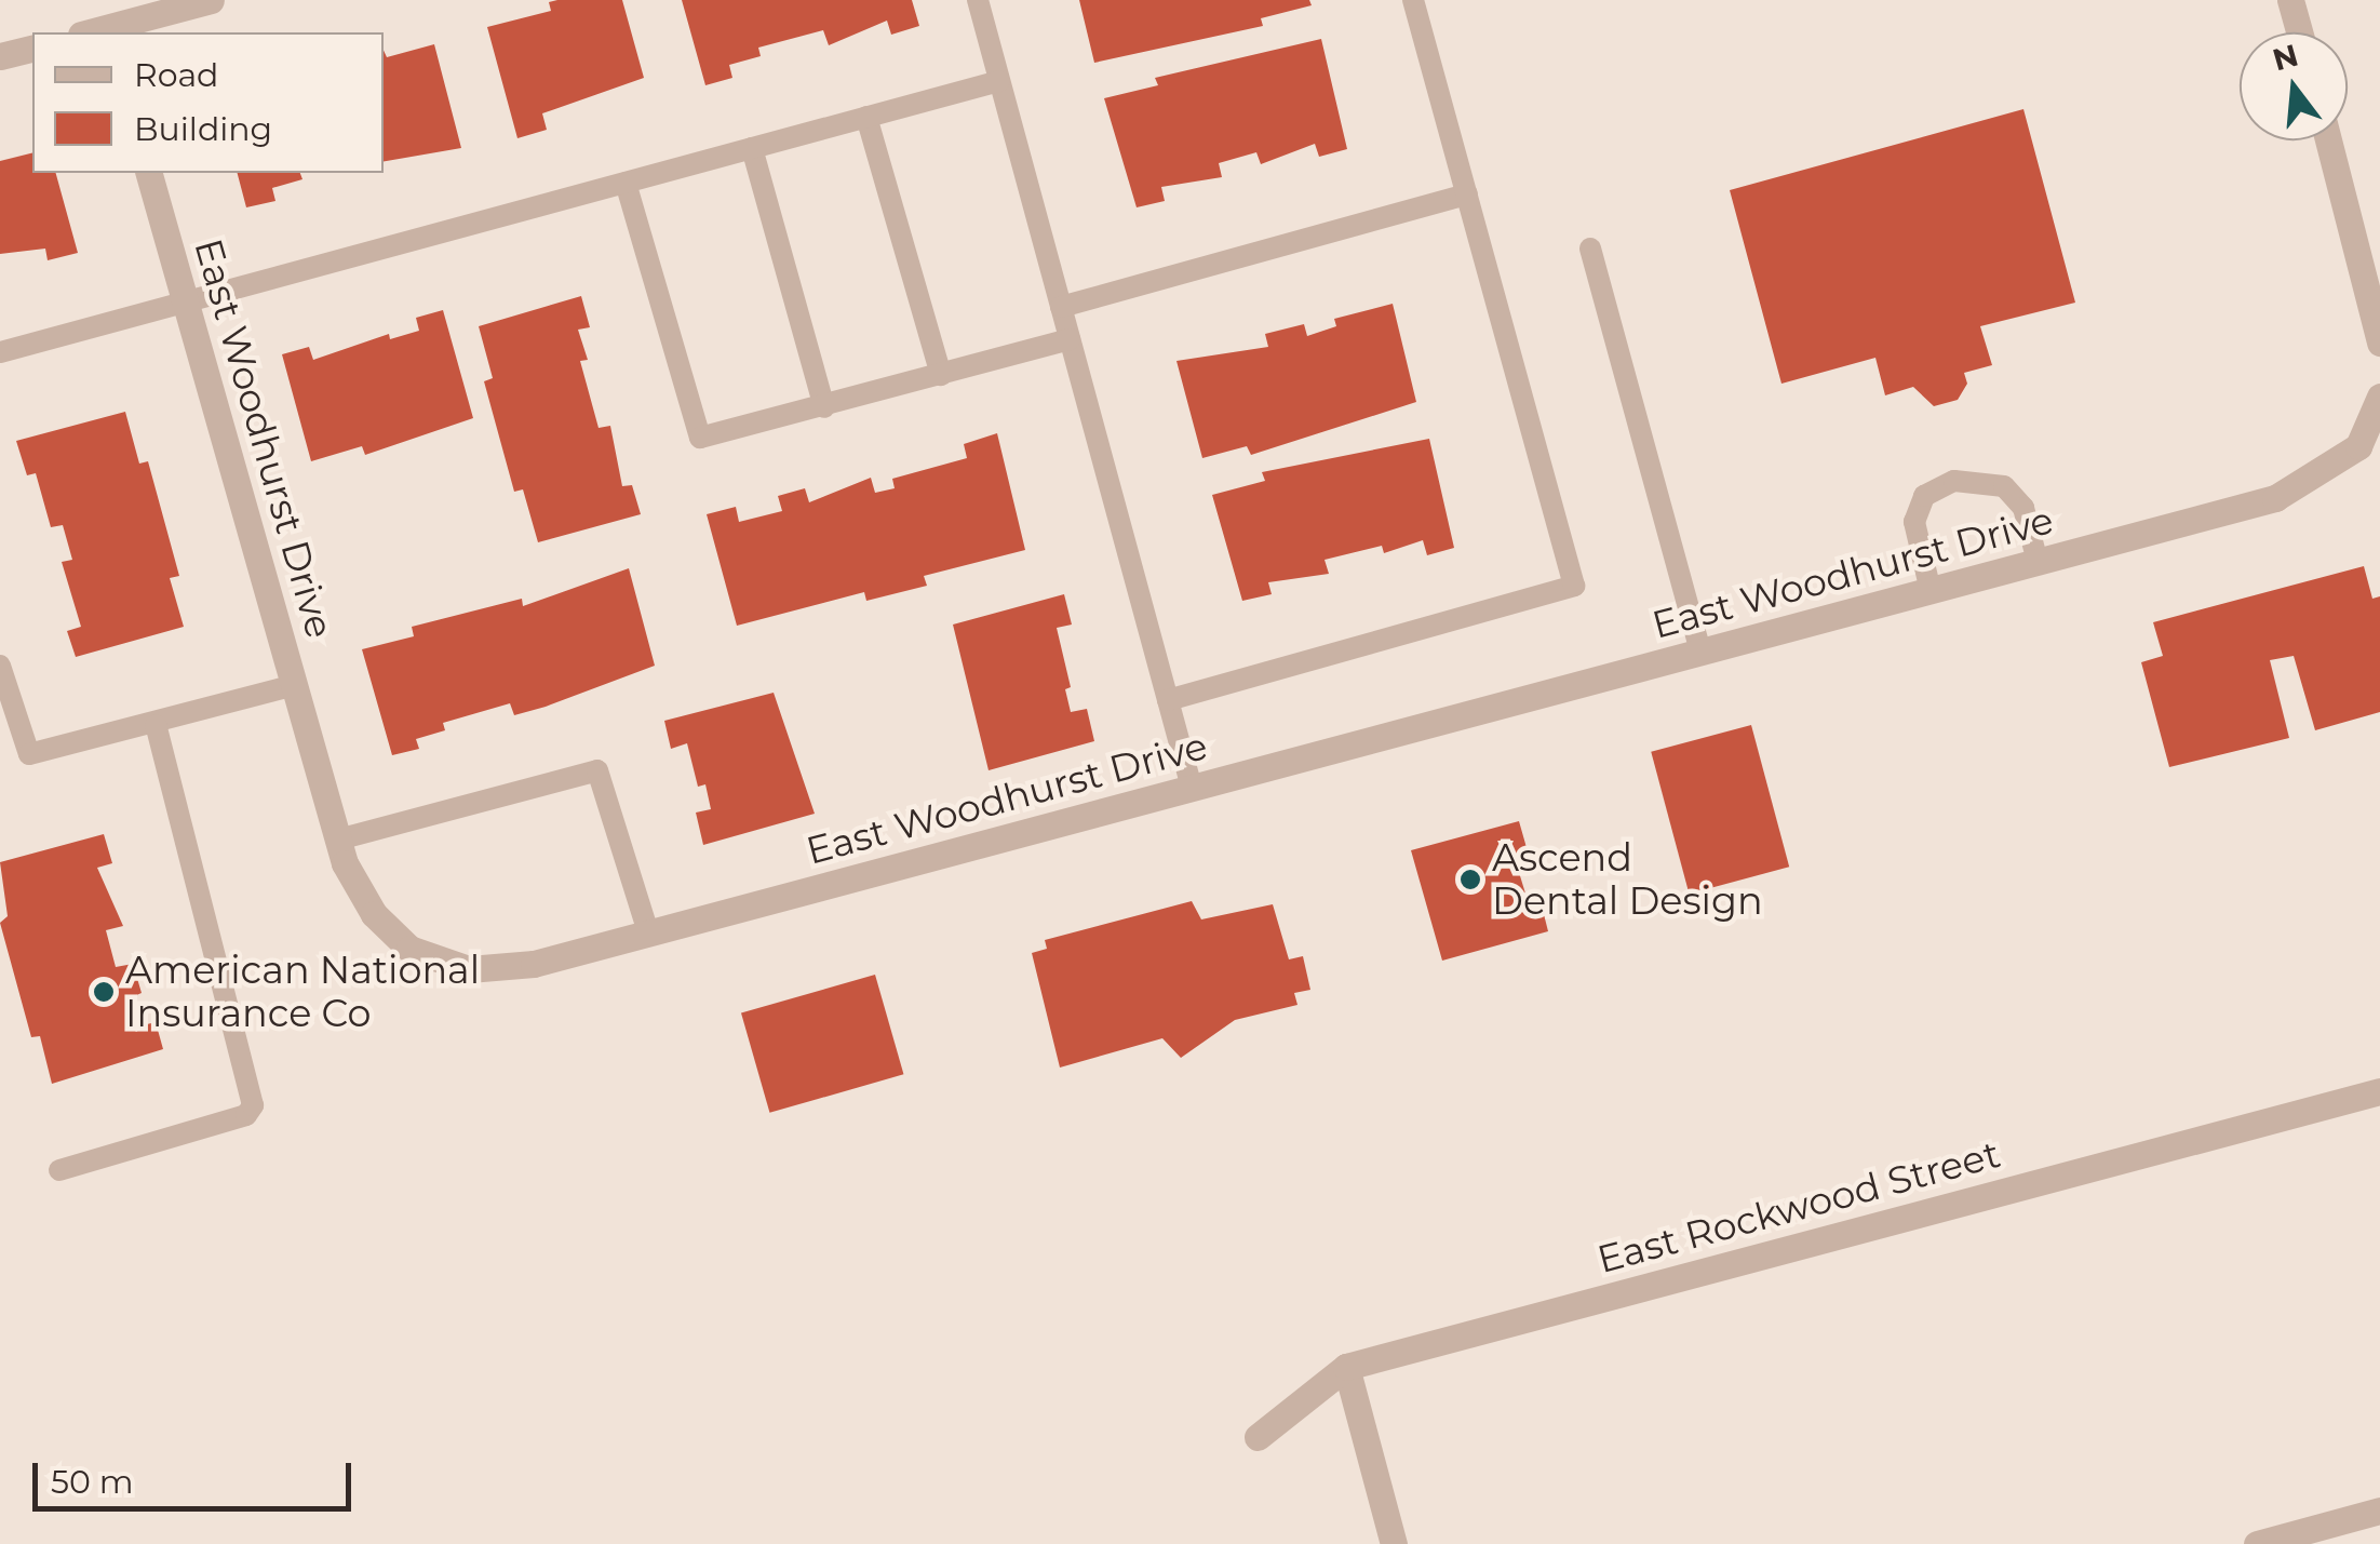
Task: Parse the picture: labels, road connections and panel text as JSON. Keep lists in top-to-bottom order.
{
  "streets": {
    "street": ["East Woodhurst Drive", "East Rockwood Street"]
  },
  "places": ["Ascend Dental Design", "American National Insurance Co"],
  "legend": ["Road", "Building"],
  "scale_bar": "50 m",
  "north": "top"
}
